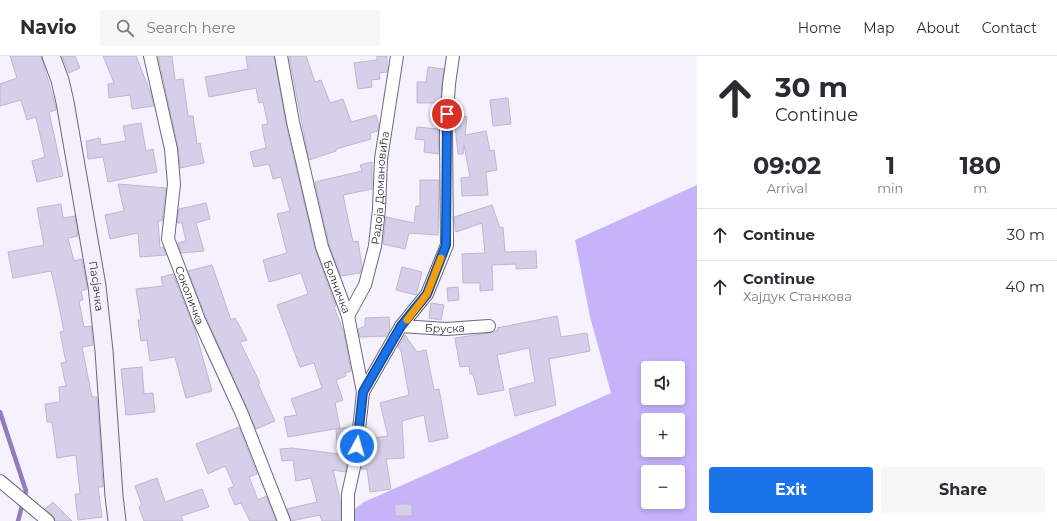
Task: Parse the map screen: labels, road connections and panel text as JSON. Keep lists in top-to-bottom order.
{
  "streets": {
    "main road": ["Пасјачка"],
    "street": [
      "Радоја Домановића",
      "Болничка",
      "Соколичка",
      "Бруска"
    ]
  },
  "crossings": [
    ["Радоја Домановића", "Болничка"]
  ],
  "page": {
    "header": "Navio",
    "search": "Search here",
    "nav": [
      "Home",
      "Map",
      "About",
      "Contact"
    ],
    "turn": ["30 m", "Continue"],
    "eta": [
      "09:02",
      "Arrival",
      "1",
      "min",
      "180",
      "m"
    ],
    "list": [
      {
        "name": "Continue",
        "value": "30 m"
      },
      {
        "name": "Continue",
        "note": "Хајдук Станкова",
        "value": "40 m"
      }
    ],
    "map_buttons": ["+", "−"],
    "buttons": ["Exit", "Share"]
  }
}
